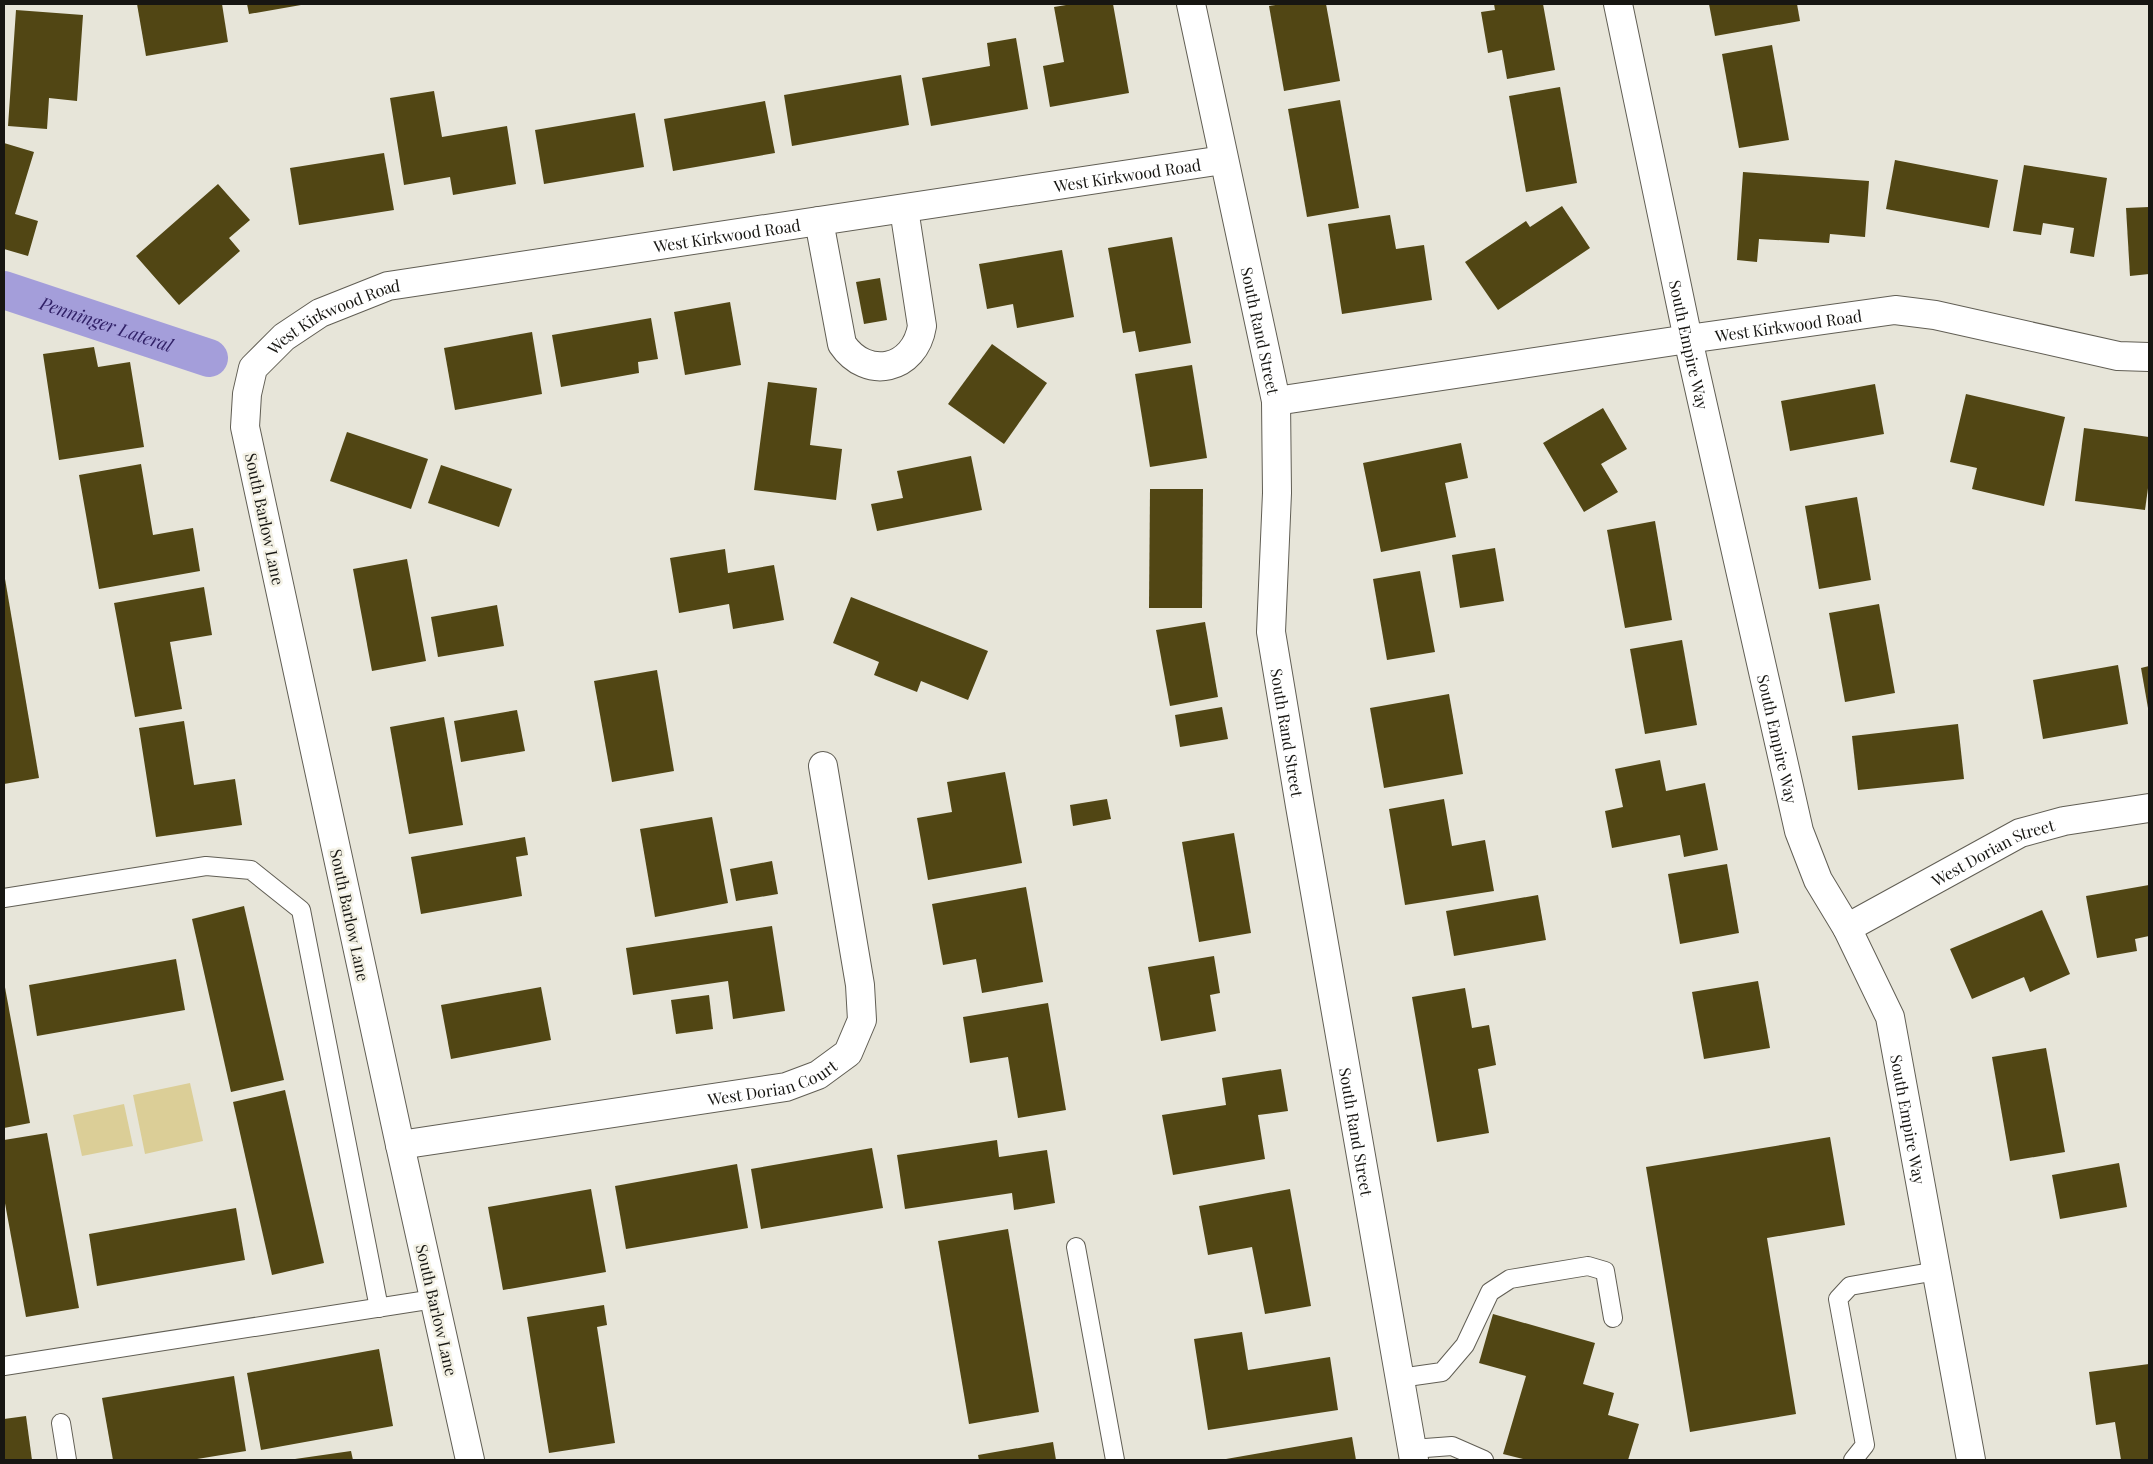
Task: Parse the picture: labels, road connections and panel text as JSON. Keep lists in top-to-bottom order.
{
  "streets": {
    "street": [
      "West Kirkwood Road",
      "South Rand Street",
      "South Empire Way",
      "South Barlow Lane",
      "West Dorian Street",
      "West Dorian Court"
    ]
  },
  "crossings": [
    ["West Kirkwood Road", "South Rand Street"],
    ["West Kirkwood Road", "South Empire Way"],
    ["West Kirkwood Road", "South Barlow Lane"],
    ["South Empire Way", "West Dorian Street"],
    ["South Barlow Lane", "West Dorian Court"]
  ],
  "water": ["Penninger Lateral"]
}
